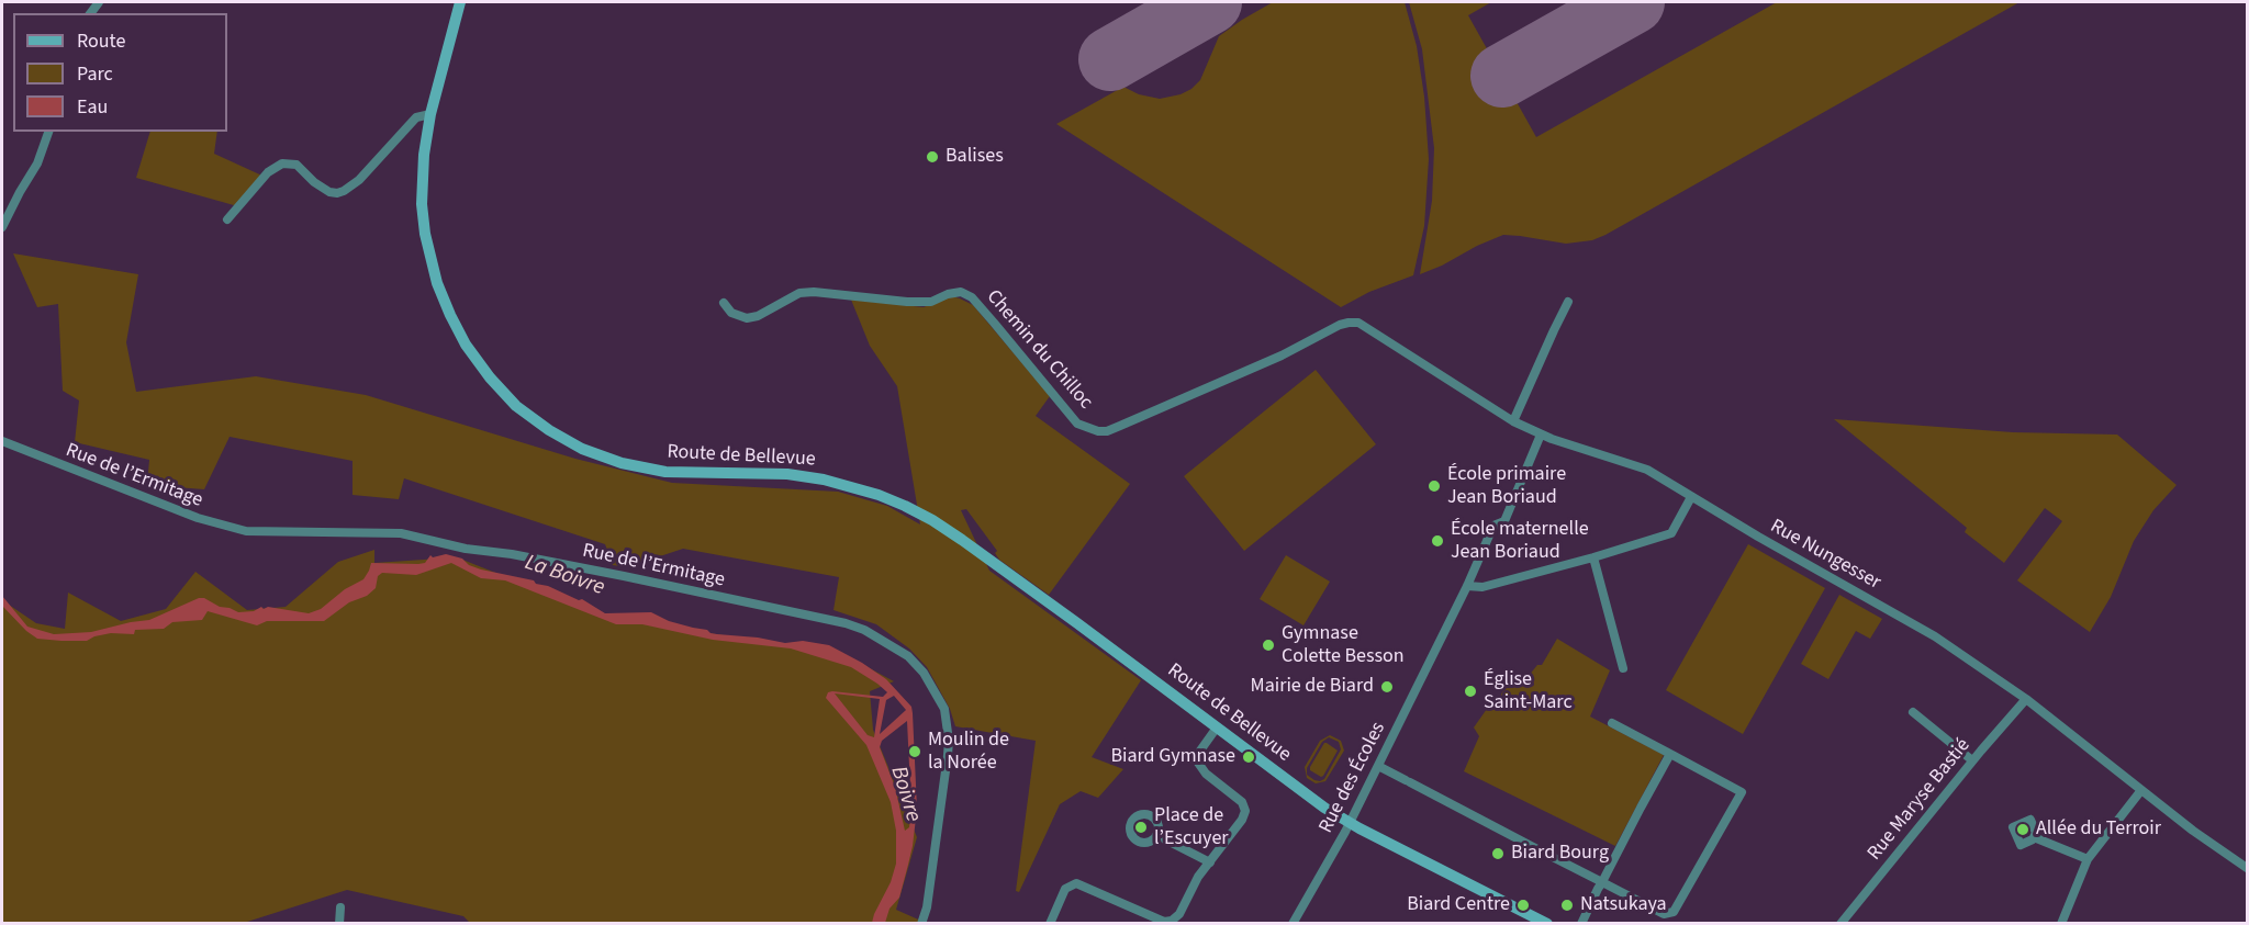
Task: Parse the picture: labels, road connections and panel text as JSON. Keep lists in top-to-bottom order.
{
  "streets": {
    "street": [
      "Chemin du Chilloc",
      "Route de Bellevue",
      "Rue de l’Ermitage",
      "Rue Nungesser",
      "Rue des Écoles",
      "Rue Maryse Bastié"
    ]
  },
  "crossings": [
    ["Chemin du Chilloc", "Rue Nungesser"],
    ["Route de Bellevue", "Rue des Écoles"],
    ["Rue Nungesser", "Rue des Écoles"],
    ["Rue Nungesser", "Rue Maryse Bastié"]
  ],
  "water": ["La Boivre", "Boivre"],
  "places": [
    "Balises",
    "École primaire Jean Boriaud",
    "École maternelle Jean Boriaud",
    "Gymnase Colette Besson",
    "Mairie de Biard",
    "Église Saint-Marc",
    "Moulin de la Norée",
    "Biard Gymnase",
    "Place de l’Escuyer",
    "Allée du Terroir",
    "Biard Bourg",
    "Biard Centre",
    "Natsukaya"
  ],
  "legend": ["Route", "Parc", "Eau"]
}
